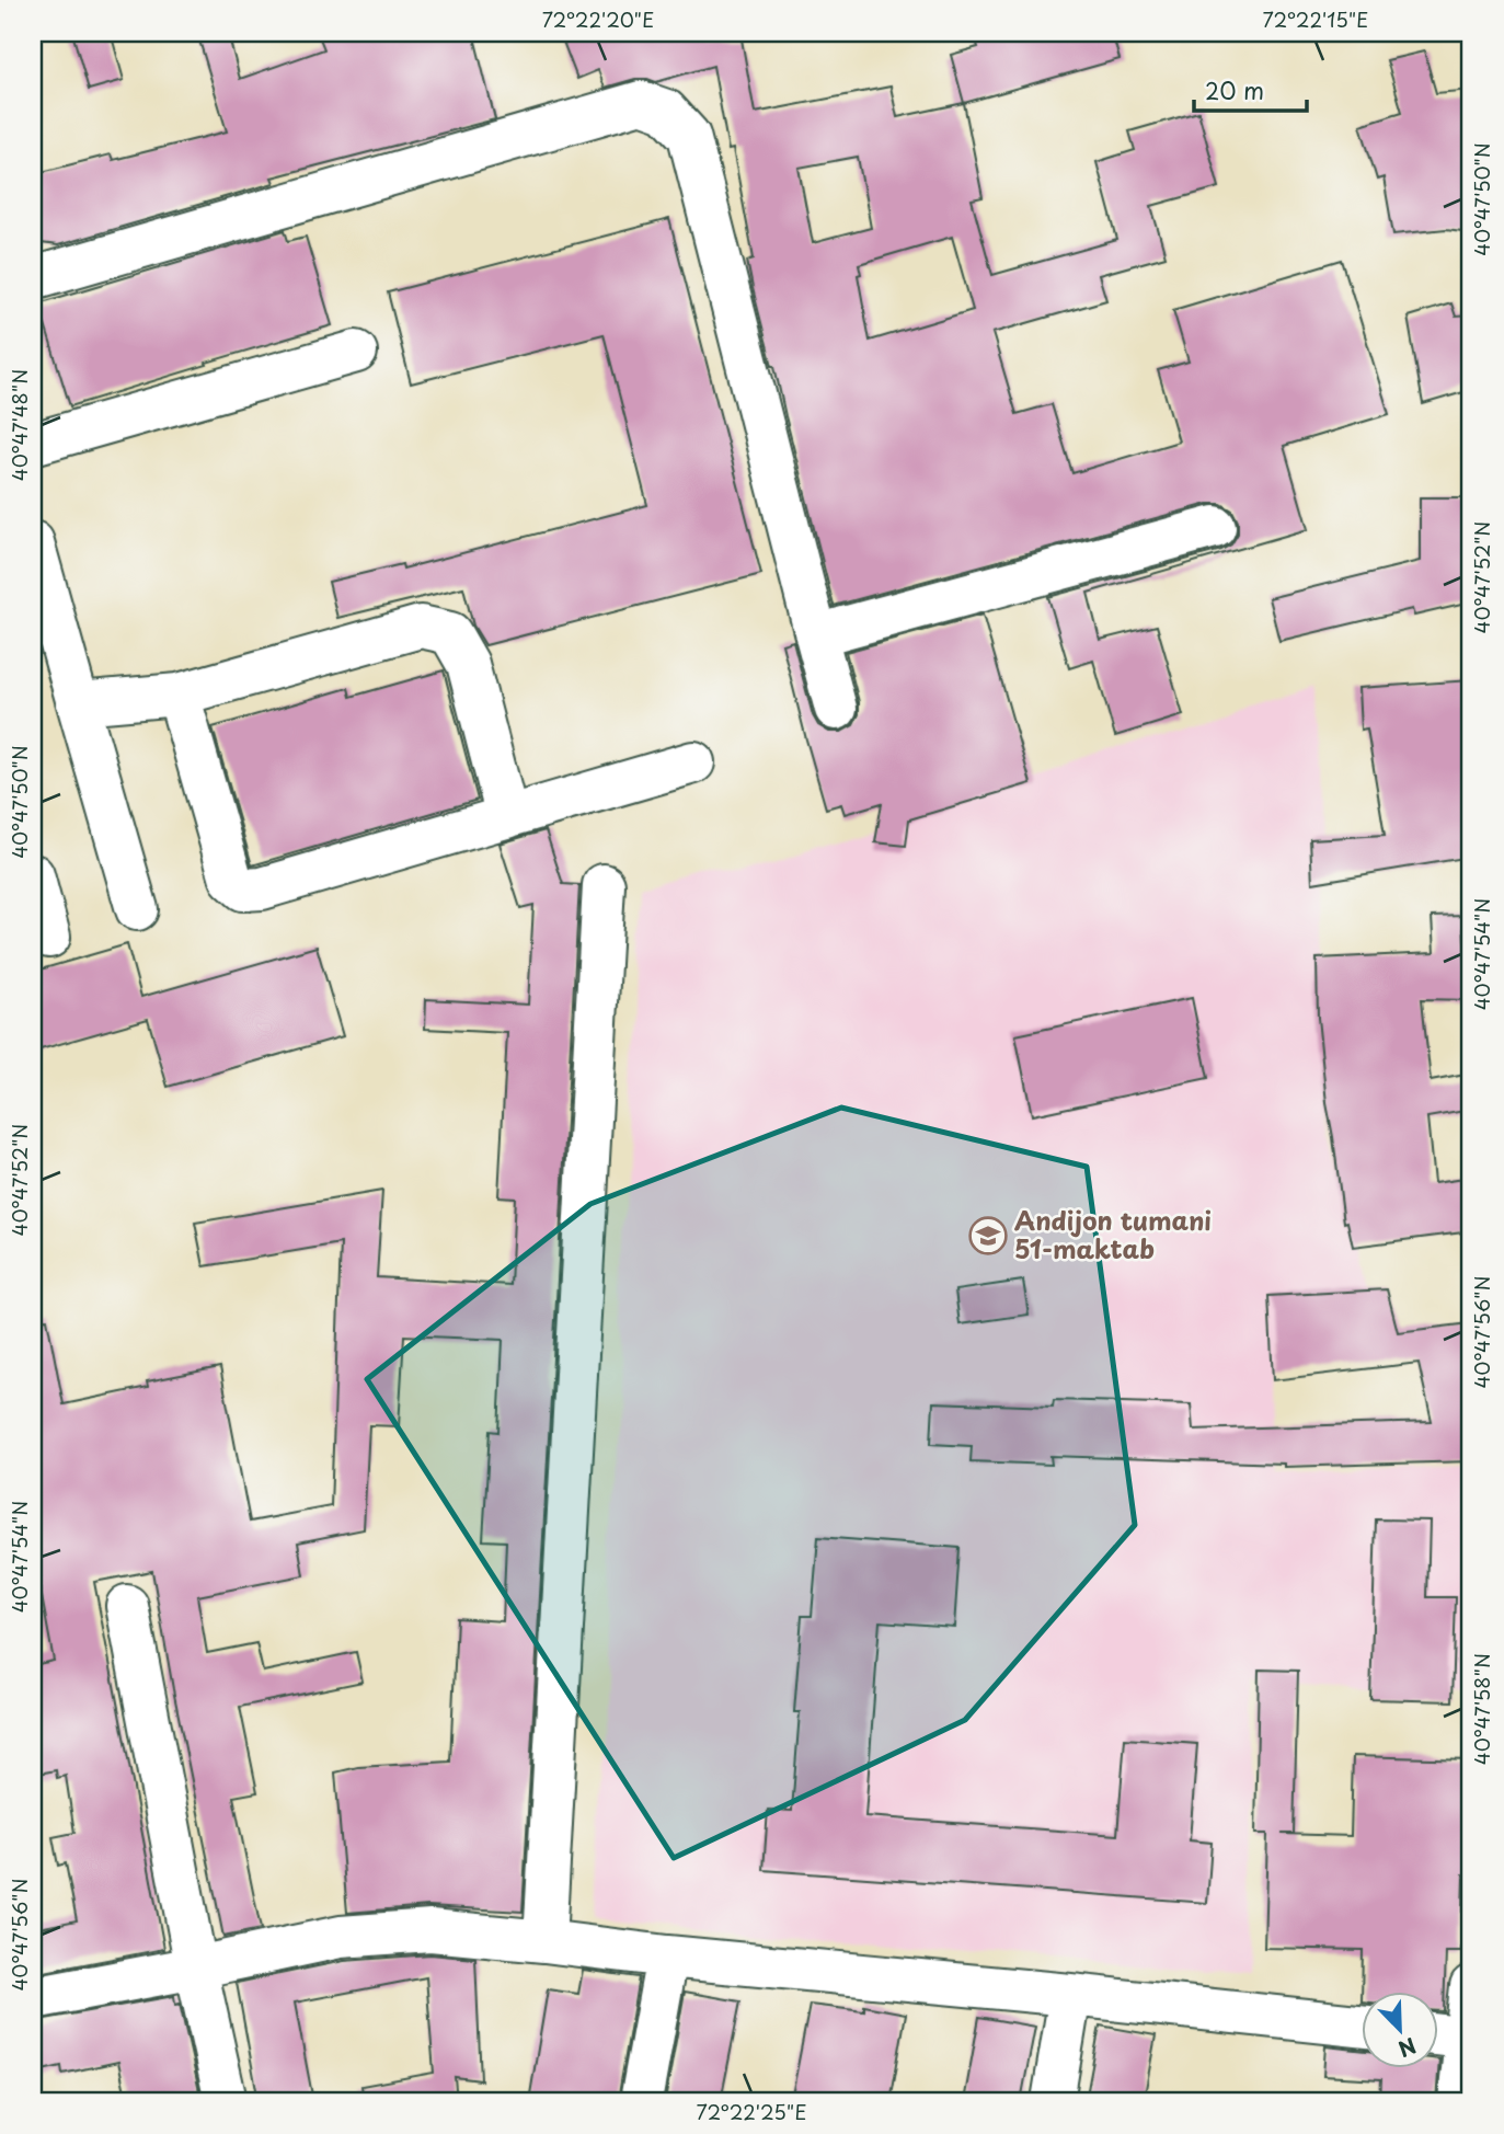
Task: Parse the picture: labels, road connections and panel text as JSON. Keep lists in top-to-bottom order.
{
  "places": {
    "school or university": ["Andijon tumani 51-maktab"]
  },
  "scale_bar": "20 m",
  "north": "bottom right",
  "coordinates": [
    "72°22'20\"E",
    "72°22'15\"E",
    "40°47'50\"N",
    "40°47'48\"N",
    "40°47'52\"N",
    "40°47'54\"N",
    "40°47'56\"N",
    "40°47'58\"N",
    "72°22'25\"E"
  ]
}
